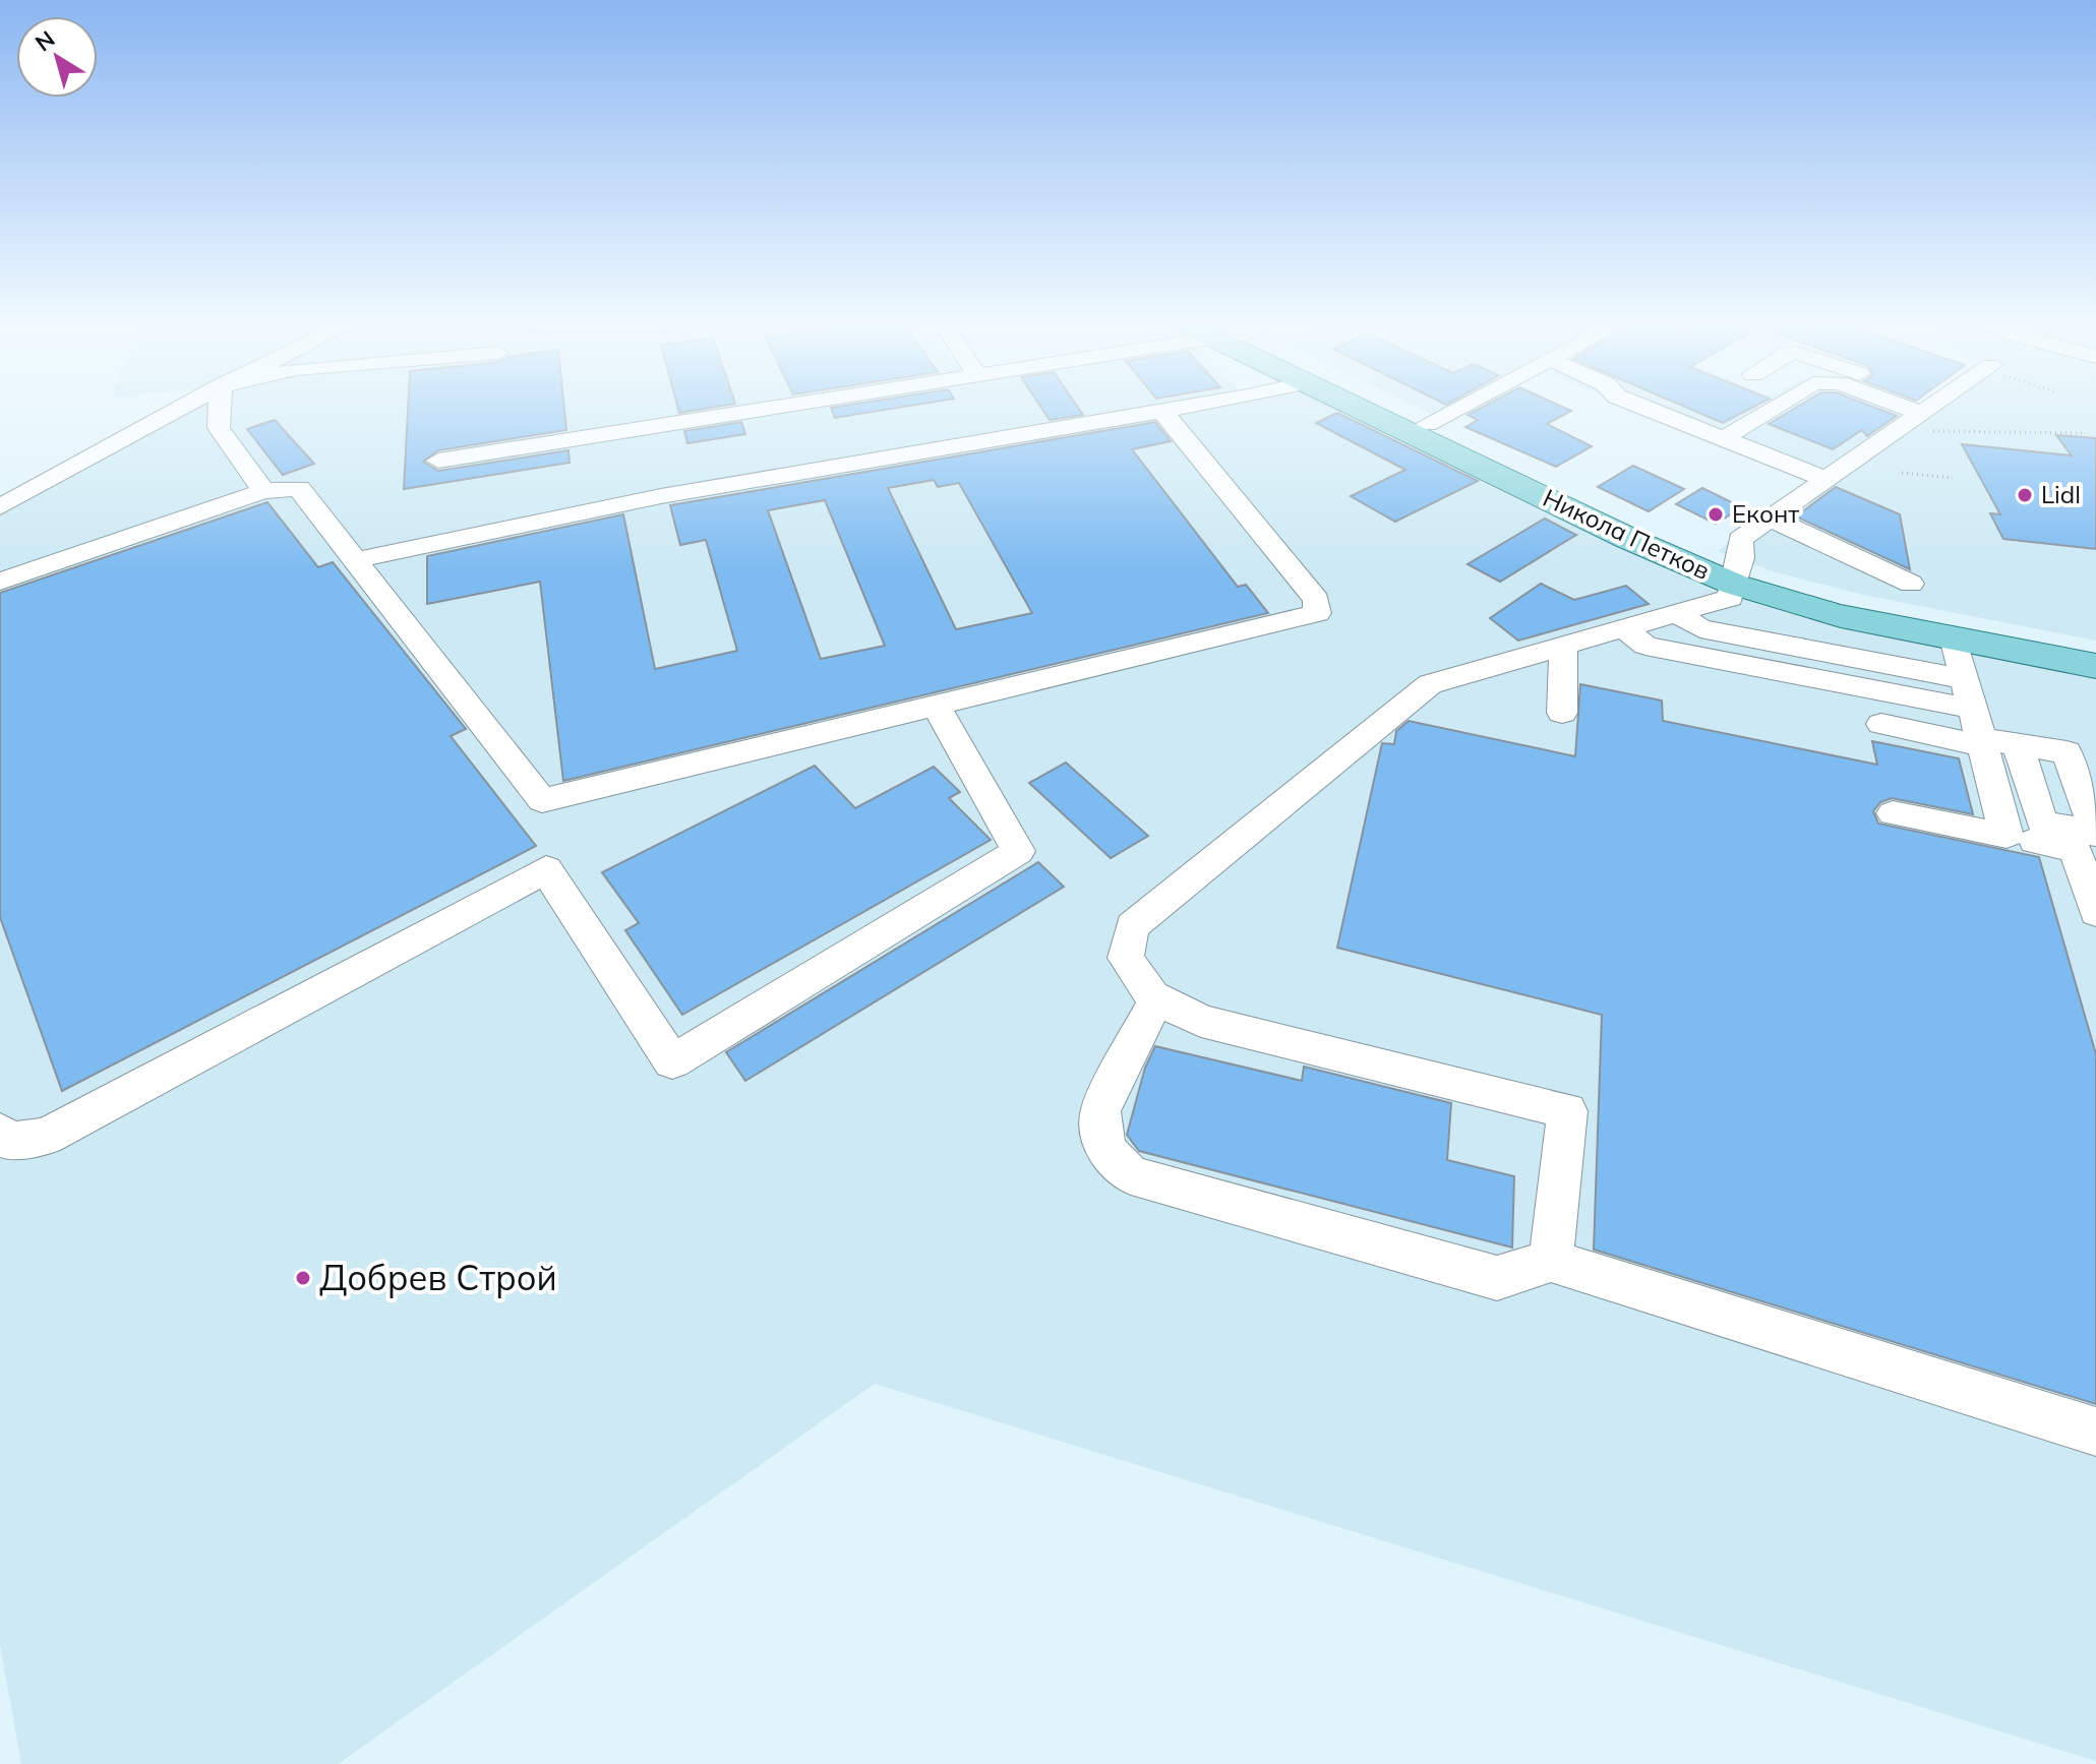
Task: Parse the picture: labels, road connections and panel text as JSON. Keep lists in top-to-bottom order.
{
  "streets": {
    "main road": ["Никола Петков"]
  },
  "places": ["Lidl", "Еконт", "Добрев Строй"],
  "north": "top left"
}
